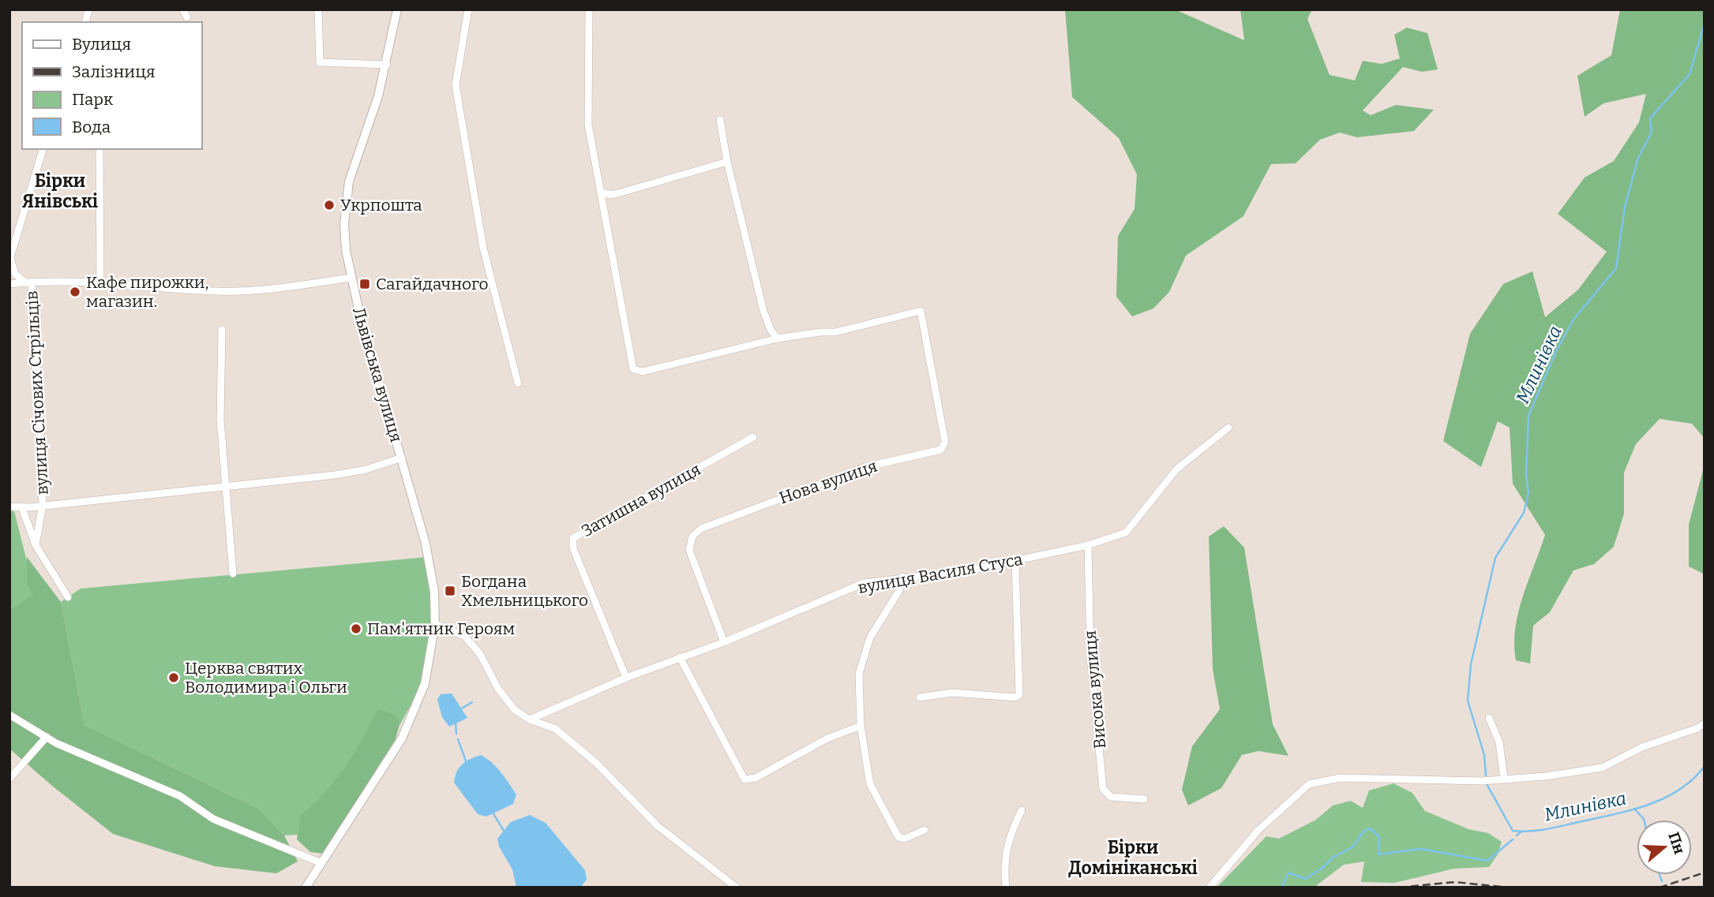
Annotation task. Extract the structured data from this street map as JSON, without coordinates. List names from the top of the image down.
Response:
{
  "streets": {
    "main road": ["Львівська вулиця"],
    "street": [
      "вулиця Січових Стрільців",
      "Нова вулиця",
      "Затишна вулиця",
      "вулиця Василя Стуса",
      "Висока вулиця"
    ]
  },
  "crossings": [
    ["Нова вулиця", "вулиця Василя Стуса"],
    ["Затишна вулиця", "вулиця Василя Стуса"],
    ["вулиця Василя Стуса", "Висока вулиця"]
  ],
  "districts": ["Бірки Янівські", "Бірки Домініканські"],
  "water": ["Млинівка"],
  "places": {
    "other": [
      "Укрпошта",
      "Кафе пирожки, магазин.",
      "Пам'ятник Героям",
      "Церква святих Володимира і Ольги"
    ],
    "transit": ["Сагайдачного", "Богдана Хмельницького"]
  },
  "legend": [
    "Вулиця",
    "Залізниця",
    "Парк",
    "Вода"
  ],
  "north": "right"
}
